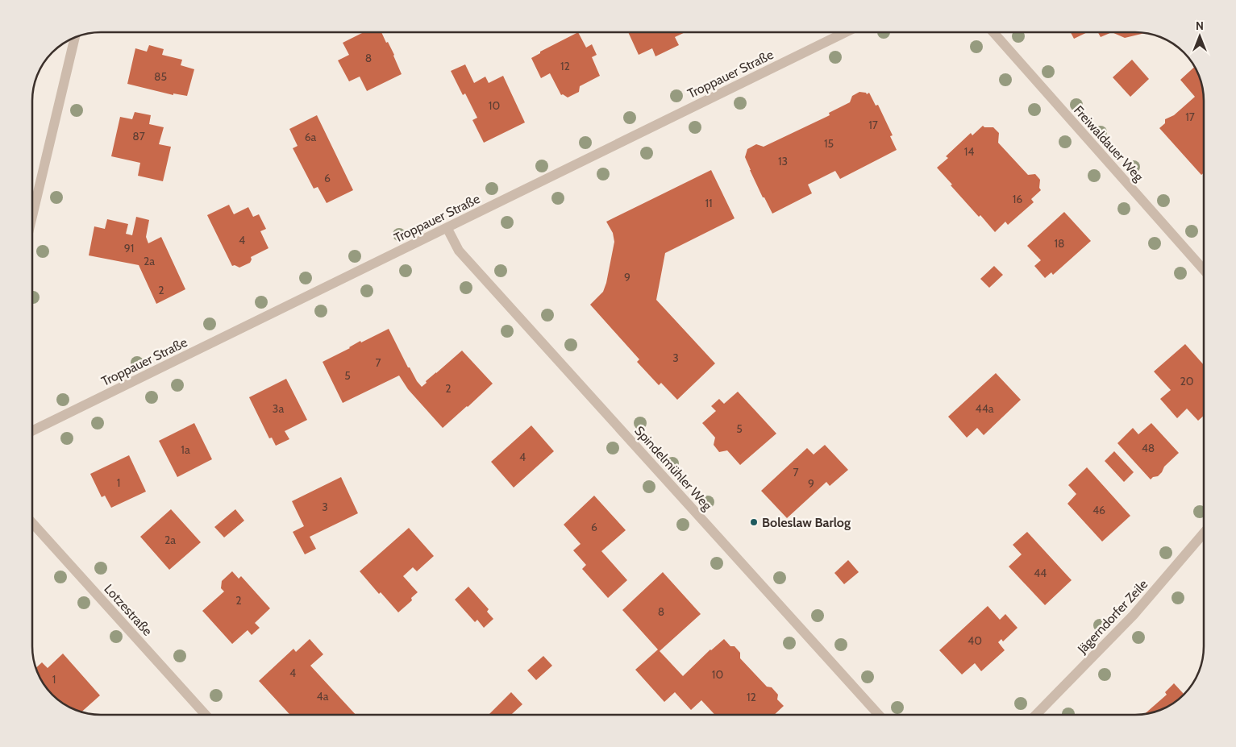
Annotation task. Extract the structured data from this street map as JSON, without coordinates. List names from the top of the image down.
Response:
{
  "streets": {
    "street": [
      "Troppauer Straße",
      "Freiwaldauer Weg",
      "Spindelmühler Weg",
      "Lotzestraße",
      "Jägerndorfer Zeile"
    ]
  },
  "crossings": [
    ["Troppauer Straße", "Spindelmühler Weg"]
  ],
  "places": ["Boleslaw Barlog"],
  "house_numbers": [
    "8",
    "12",
    "85",
    "10",
    "17",
    "17",
    "87",
    "6a",
    "15",
    "14",
    "13",
    "6",
    "16",
    "11",
    "4",
    "18",
    "91",
    "2a",
    "9",
    "2",
    "3",
    "7",
    "5",
    "20",
    "2",
    "3a",
    "44a",
    "5",
    "48",
    "1a",
    "4",
    "7",
    "1",
    "9",
    "3",
    "46",
    "6",
    "2a",
    "44",
    "2",
    "8",
    "40",
    "4",
    "10",
    "1",
    "4a",
    "12"
  ],
  "north": "top"
}
